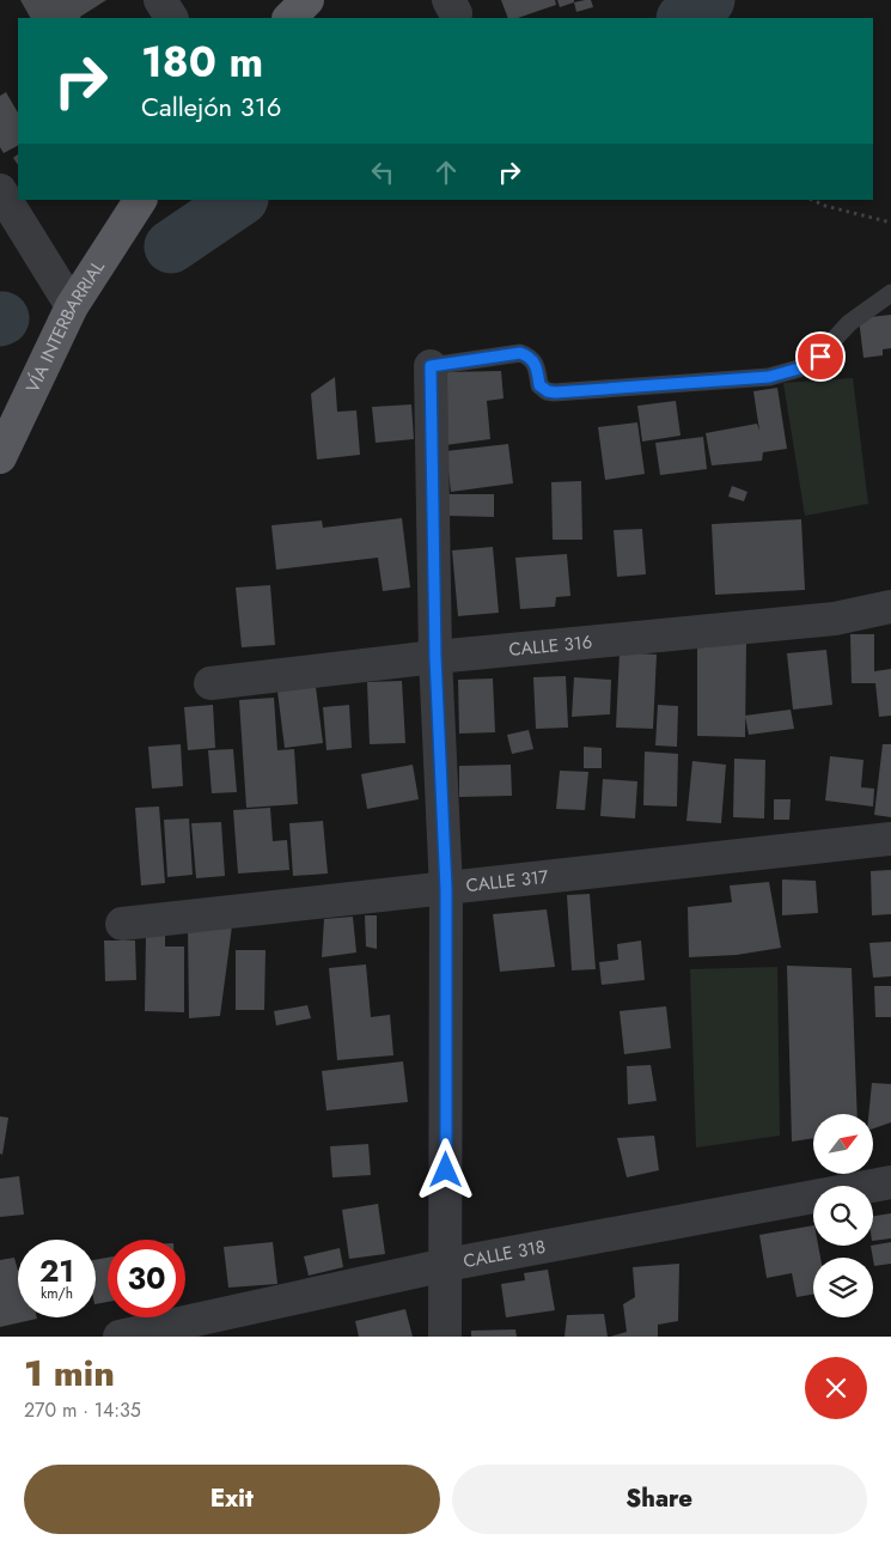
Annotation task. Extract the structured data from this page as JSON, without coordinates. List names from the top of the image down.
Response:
{
  "streets": {
    "main road": ["VÍA INTERBARRIAL"],
    "street": ["CALLE 316", "CALLE 317", "CALLE 318"]
  },
  "north": "top right",
  "page": {
    "turn": ["180 m", "Callejón 316"],
    "speed": "21 km/h",
    "limit": "30",
    "heading": ["1 min", "270 m · 14:35"],
    "buttons": ["Exit", "Share"]
  }
}
